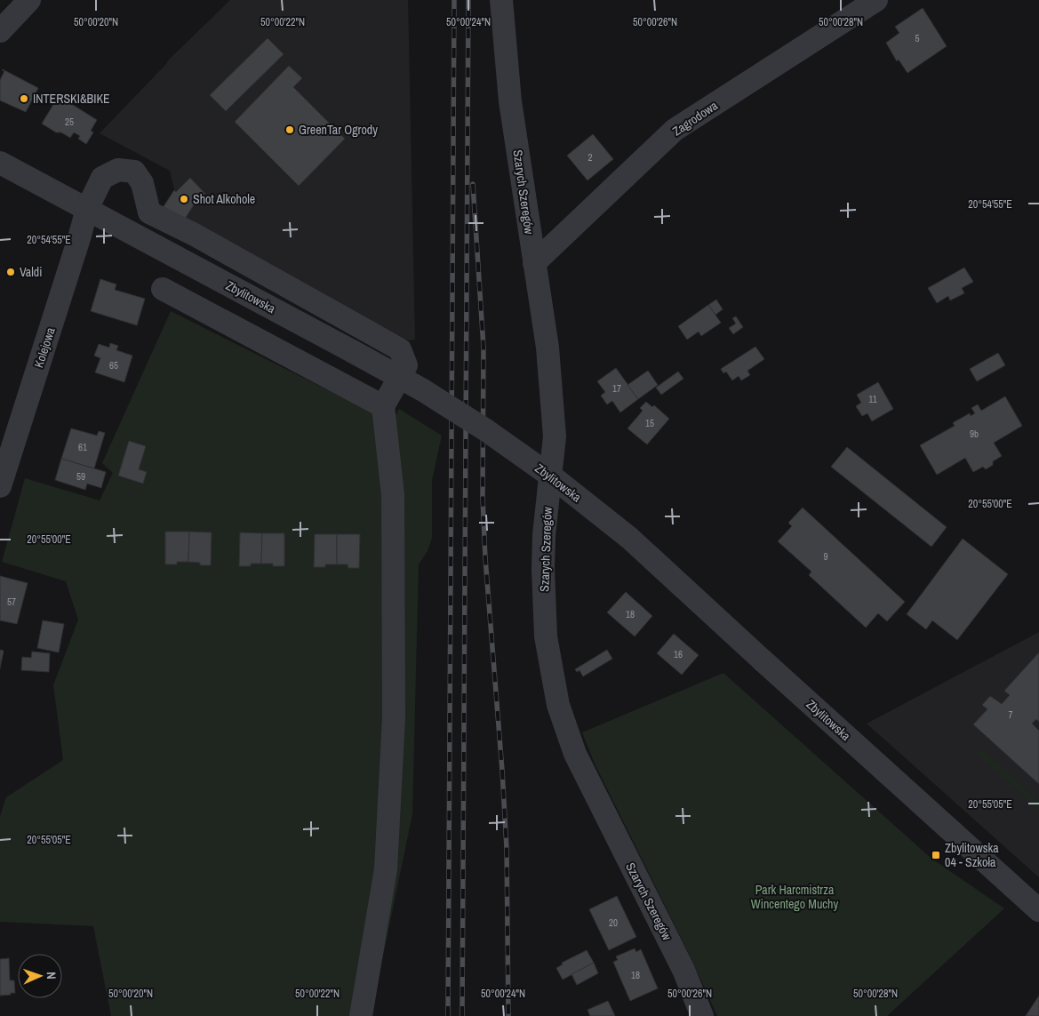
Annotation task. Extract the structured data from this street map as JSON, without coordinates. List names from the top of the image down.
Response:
{
  "streets": {
    "street": [
      "Zagrodowa",
      "Szarych Szeregów",
      "Zbylitowska",
      "Kolejowa"
    ]
  },
  "crossings": [
    ["Zagrodowa", "Szarych Szeregów"],
    ["Zbylitowska", "Kolejowa"]
  ],
  "parks": ["Park Harcmistrza Wincentego Muchy"],
  "places": {
    "other": [
      "INTERSKI&BIKE",
      "GreenTar Ogrody",
      "Shot Alkohole",
      "Valdi"
    ],
    "transit": ["Zbylitowska 04 - Szkoła"]
  },
  "house_numbers": [
    "5",
    "25",
    "2",
    "65",
    "17",
    "11",
    "15",
    "9b",
    "61",
    "59",
    "9",
    "57",
    "18",
    "16",
    "7",
    "20",
    "18"
  ],
  "north": "right",
  "coordinates": [
    "50°00'20\"N",
    "50°00'22\"N",
    "50°00'24\"N",
    "50°00'26\"N",
    "50°00'28\"N",
    "20°54'55\"E",
    "20°55'00\"E",
    "20°55'05\"E"
  ]
}
